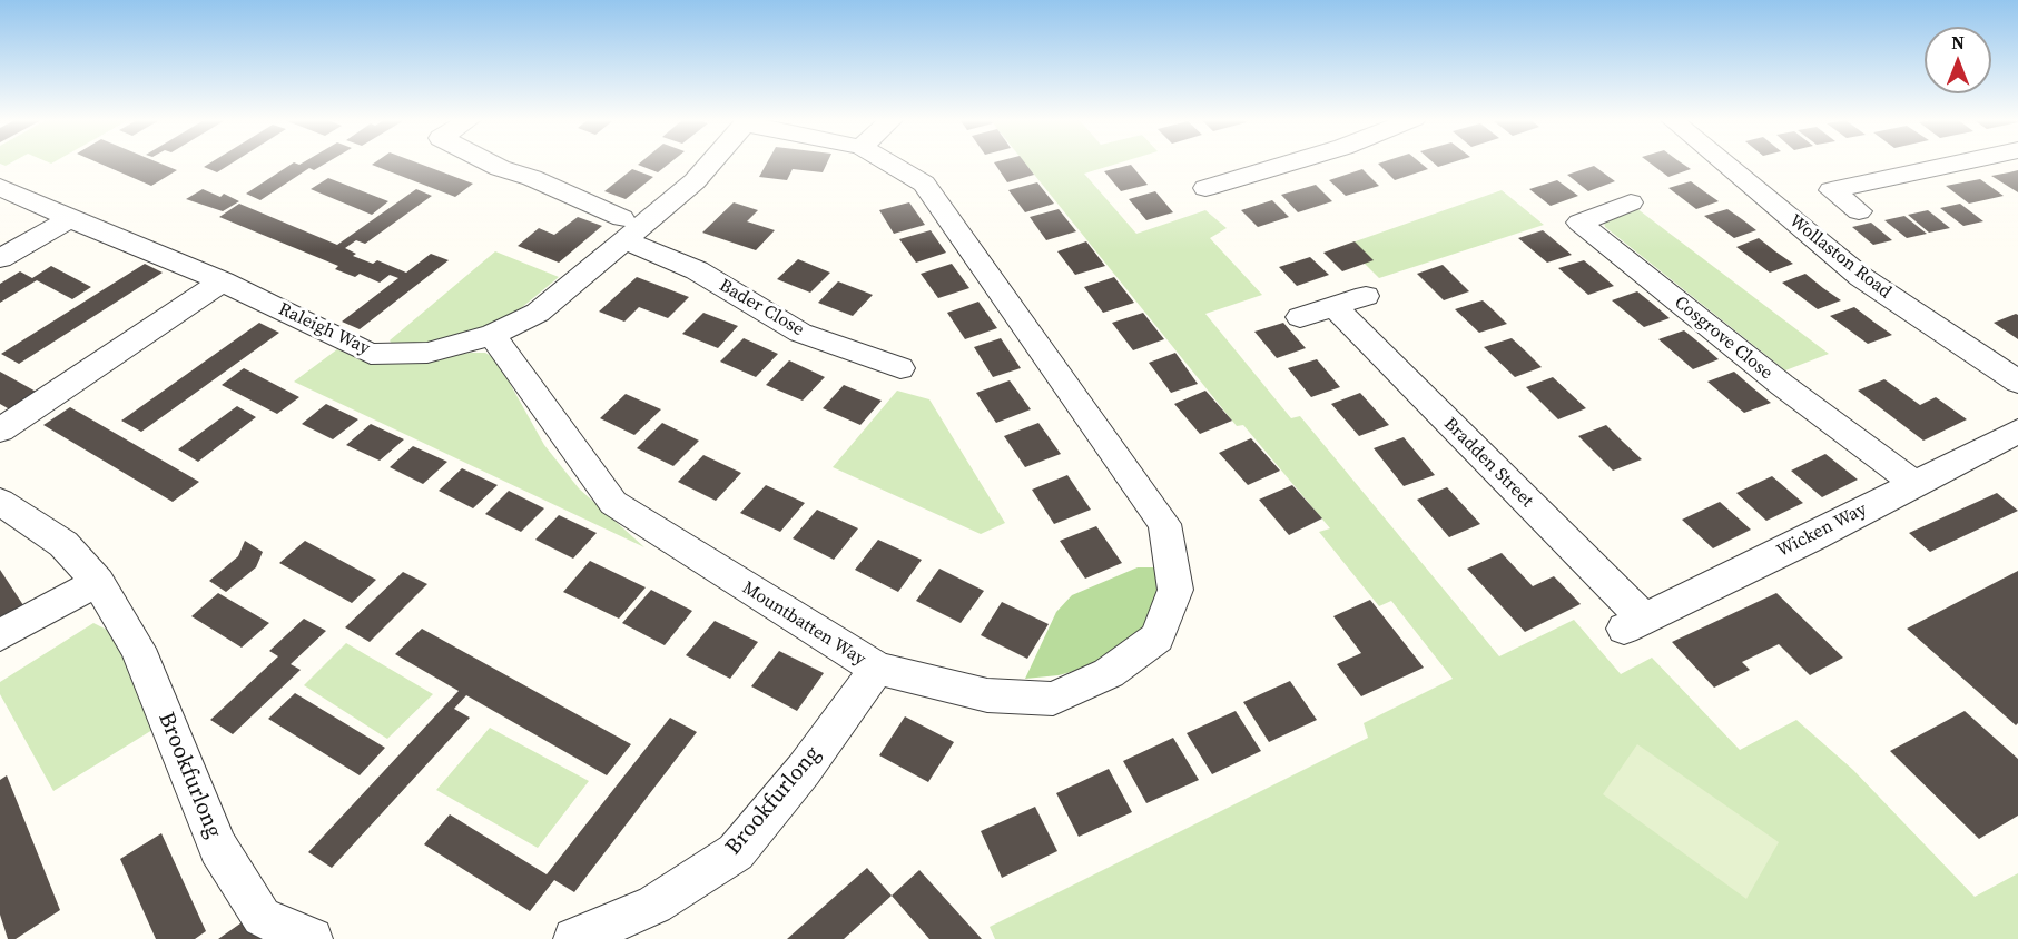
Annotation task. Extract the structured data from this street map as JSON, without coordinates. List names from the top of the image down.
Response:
{
  "streets": {
    "street": [
      "Wollaston Road",
      "Bader Close",
      "Raleigh Way",
      "Cosgrove Close",
      "Bradden Street",
      "Wicken Way",
      "Mountbatten Way",
      "Brookfurlong"
    ]
  },
  "crossings": [
    ["Bader Close", "Raleigh Way"],
    ["Raleigh Way", "Mountbatten Way"],
    ["Cosgrove Close", "Wicken Way"],
    ["Bradden Street", "Wicken Way"],
    ["Mountbatten Way", "Brookfurlong"]
  ],
  "north": "top"
}
